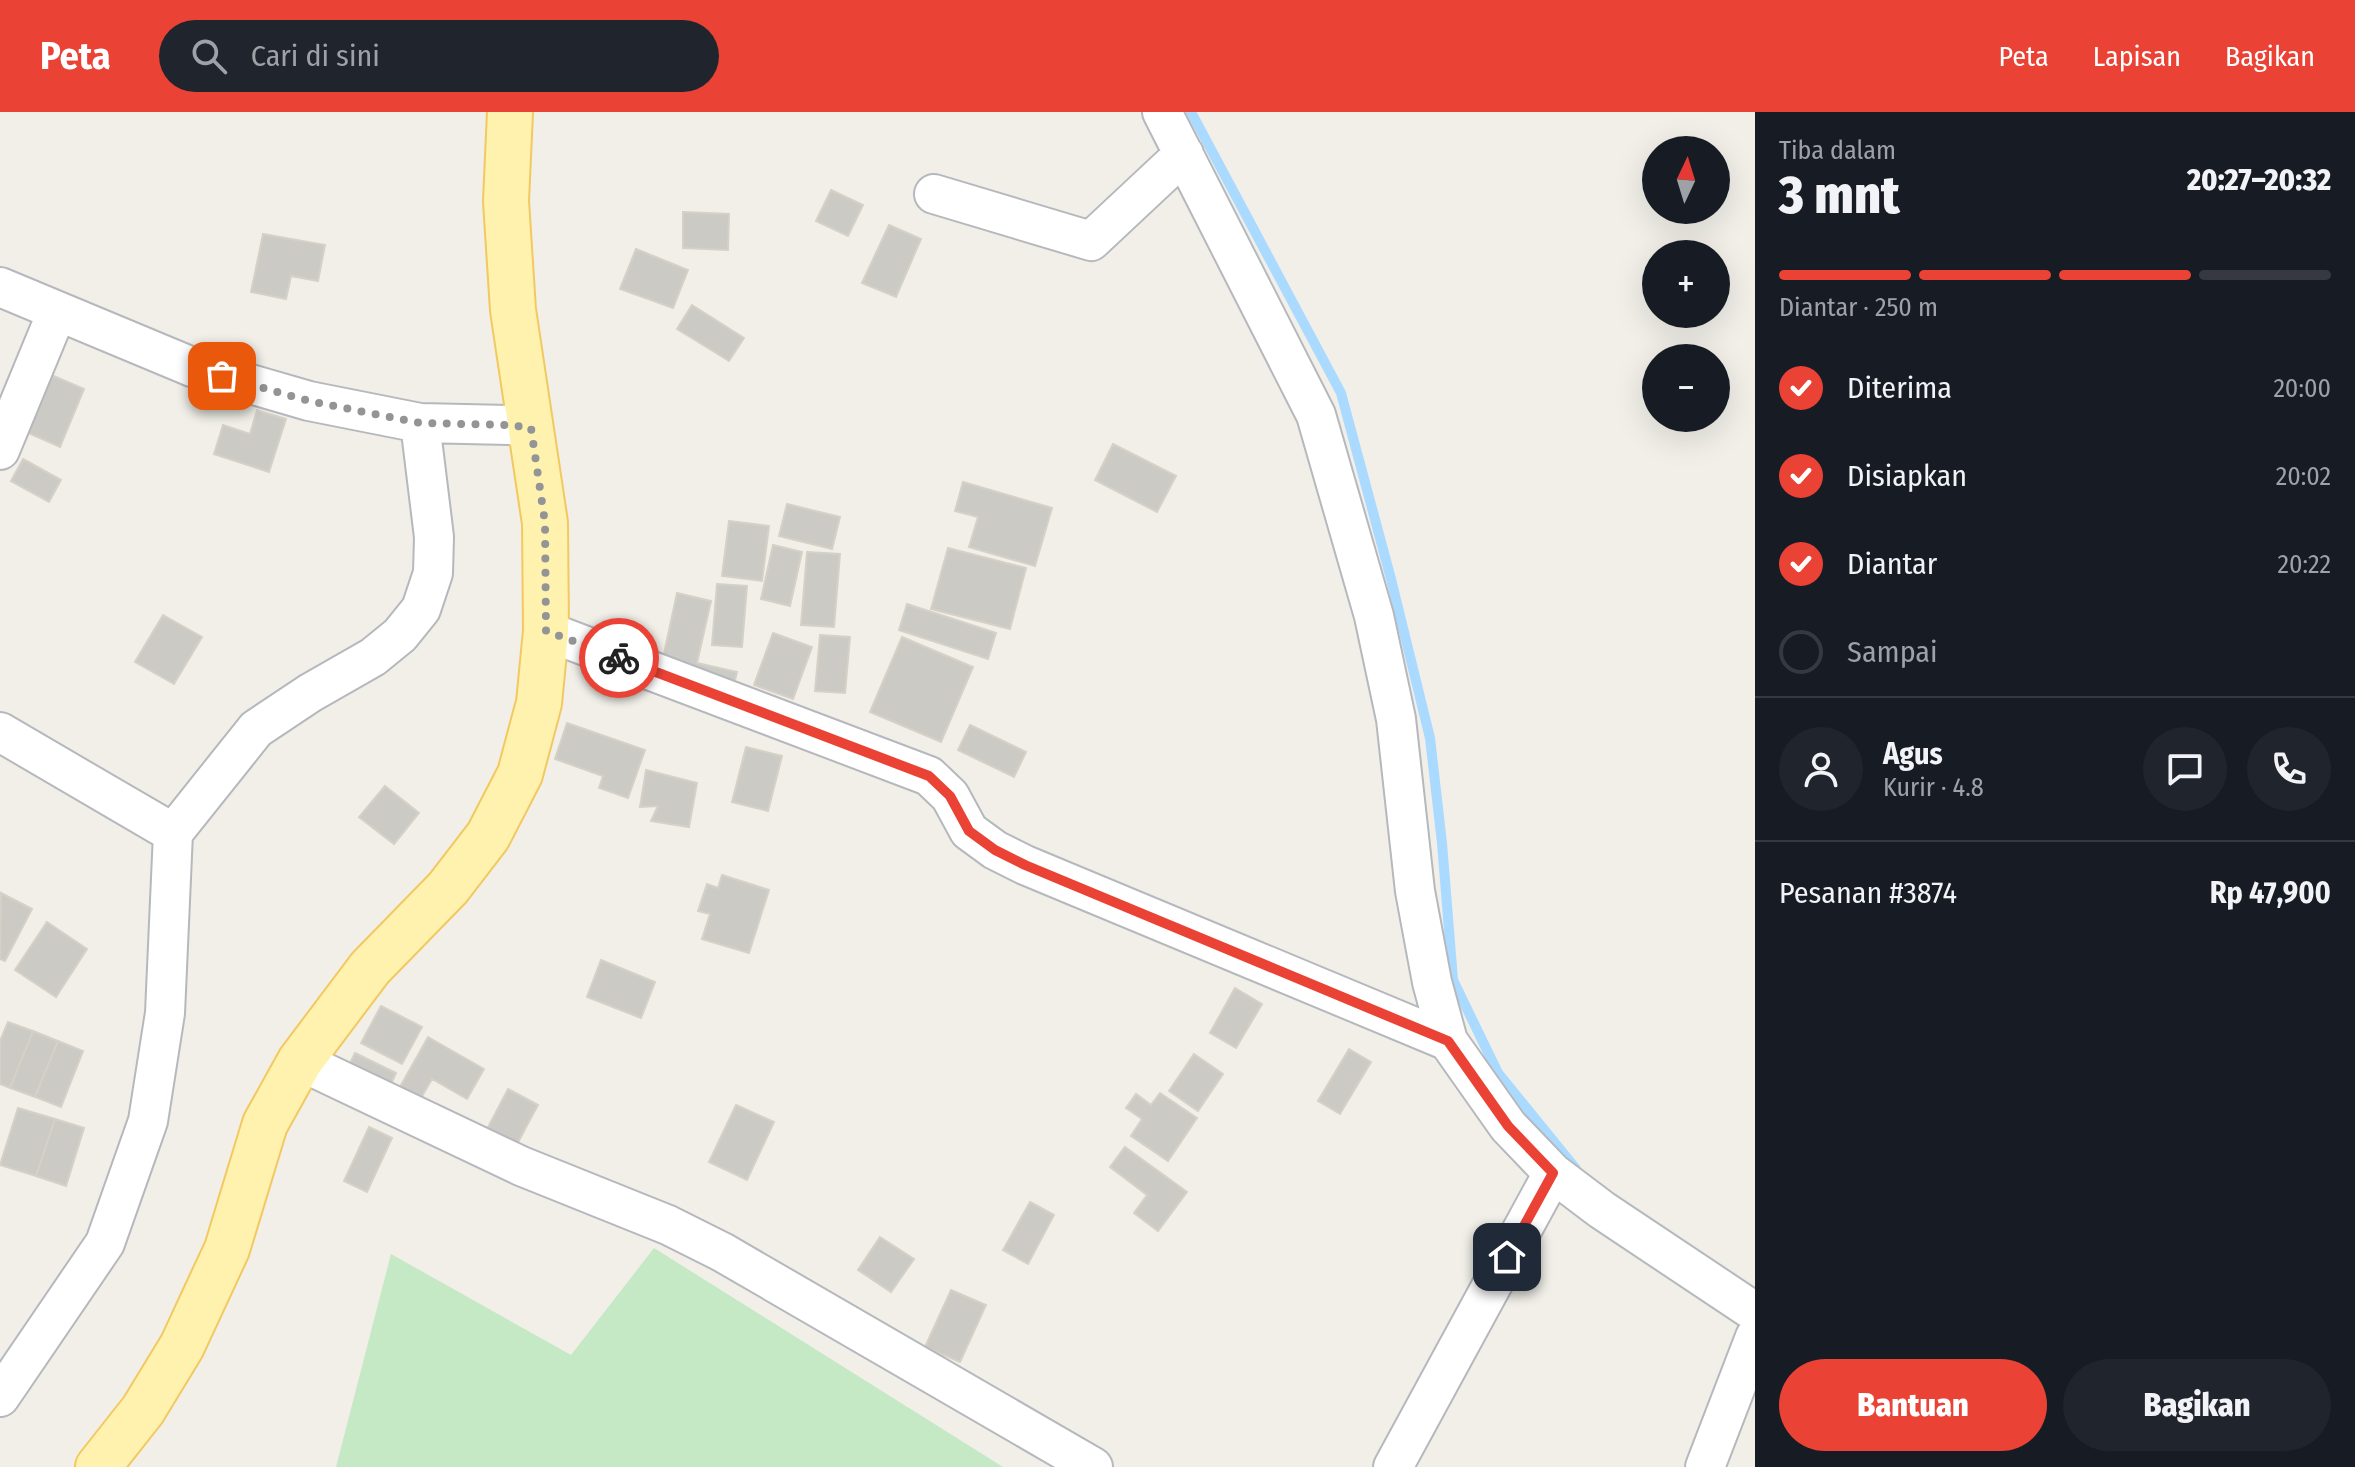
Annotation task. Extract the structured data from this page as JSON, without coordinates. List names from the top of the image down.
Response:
{
  "north": "top",
  "page": {
    "header": "Peta",
    "search": "Cari di sini",
    "nav": ["Peta", "Lapisan", "Bagikan"],
    "heading": ["3 mnt", "Tiba dalam", "20:27–20:32"],
    "panel": [
      "Agus",
      "Kurir · 4.8",
      "Pesanan #3874",
      "Rp 47,900"
    ],
    "map_buttons": ["+", "−"],
    "bar": "Diantar · 250 m",
    "list": [
      ["Diterima", "20:00"],
      ["Disiapkan", "20:02"],
      ["Diantar", "20:22"],
      "Sampai"
    ],
    "buttons": ["Bantuan", "Bagikan"]
  }
}
